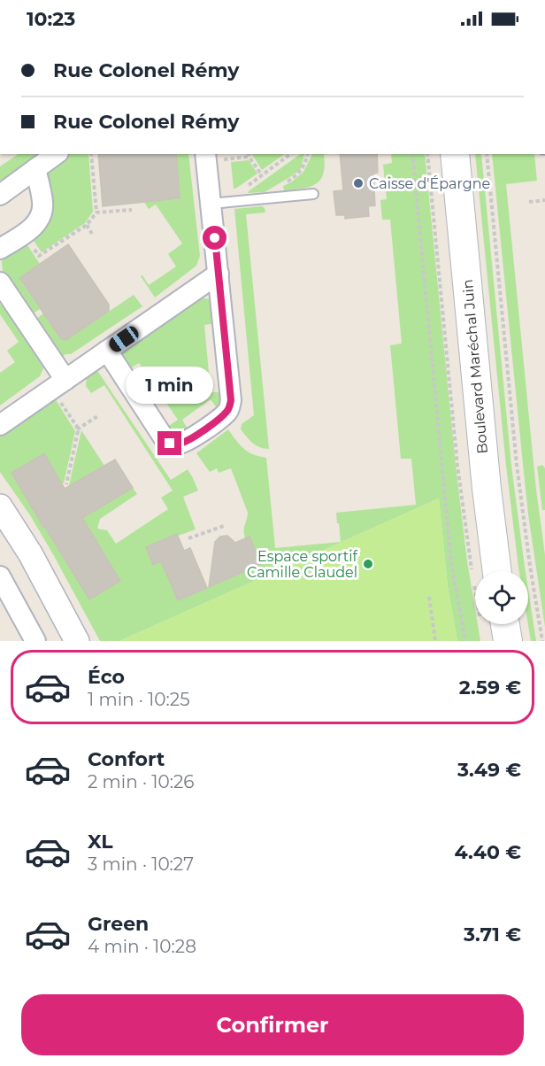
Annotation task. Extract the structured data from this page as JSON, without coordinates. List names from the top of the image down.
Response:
{
  "streets": {
    "main road": ["Boulevard Maréchal Juin"]
  },
  "places": ["Caisse d'Épargne", "Espace sportif Camille Claudel"],
  "page": {
    "status": "10:23",
    "banner": ["Rue Colonel Rémy", "Rue Colonel Rémy"],
    "bubble": "1 min",
    "list": [
      {
        "name": "Éco",
        "note": "1 min · 10:25",
        "value": "2.59 €"
      },
      {
        "name": "Confort",
        "note": "2 min · 10:26",
        "value": "3.49 €"
      },
      {
        "name": "XL",
        "note": "3 min · 10:27",
        "value": "4.40 €"
      },
      {
        "name": "Green",
        "note": "4 min · 10:28",
        "value": "3.71 €"
      }
    ],
    "buttons": "Confirmer"
  }
}
